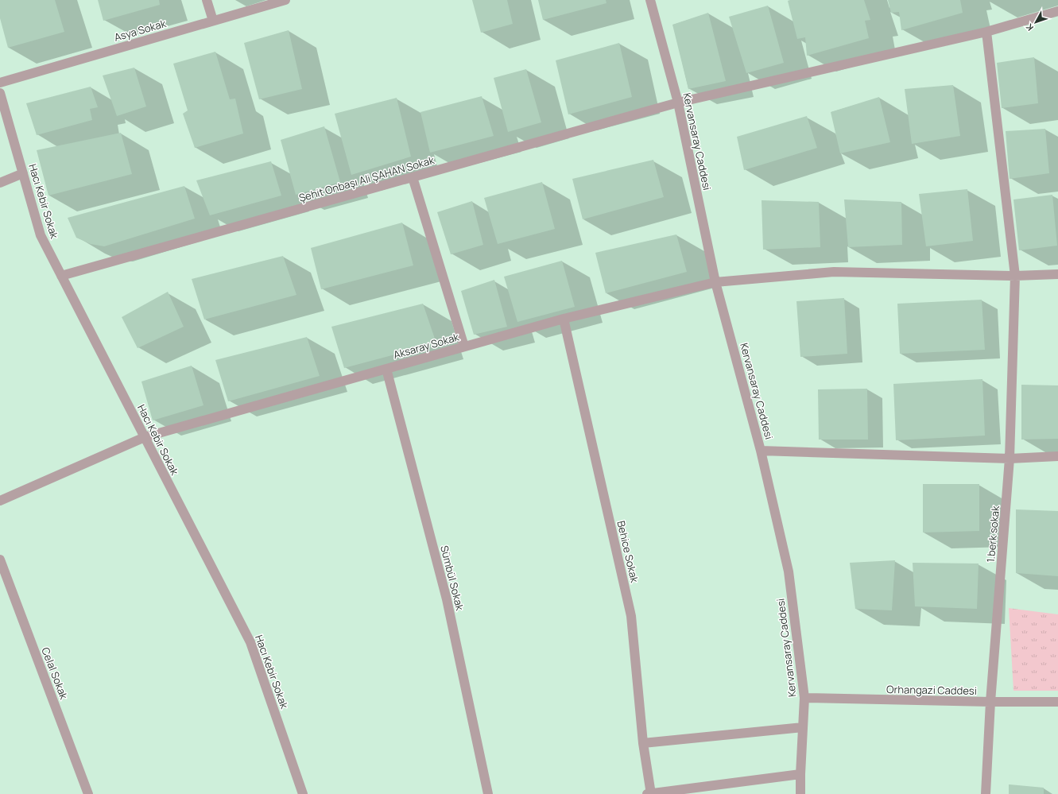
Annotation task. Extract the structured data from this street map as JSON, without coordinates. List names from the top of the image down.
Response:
{
  "streets": {
    "street": [
      "Asya Sokak",
      "Kervansaray Caddesi",
      "Şehit Onbaşı Ali ŞAHAN Sokak",
      "Hacı Kebir Sokak",
      "Aksaray Sokak",
      "1.berk sokak",
      "Behice Sokak",
      "Sümbül Sokak",
      "Celal Sokak",
      "Orhangazi Caddesi"
    ]
  },
  "crossings": [
    ["Kervansaray Caddesi", "Şehit Onbaşı Ali ŞAHAN Sokak"],
    ["Kervansaray Caddesi", "Aksaray Sokak"],
    ["Kervansaray Caddesi", "Orhangazi Caddesi"],
    ["Şehit Onbaşı Ali ŞAHAN Sokak", "Hacı Kebir Sokak"],
    ["Şehit Onbaşı Ali ŞAHAN Sokak", "1.berk sokak"],
    ["Hacı Kebir Sokak", "Aksaray Sokak"],
    ["Aksaray Sokak", "1.berk sokak"],
    ["Aksaray Sokak", "Behice Sokak"],
    ["Aksaray Sokak", "Sümbül Sokak"],
    ["1.berk sokak", "Orhangazi Caddesi"]
  ],
  "north": "bottom left"
}
